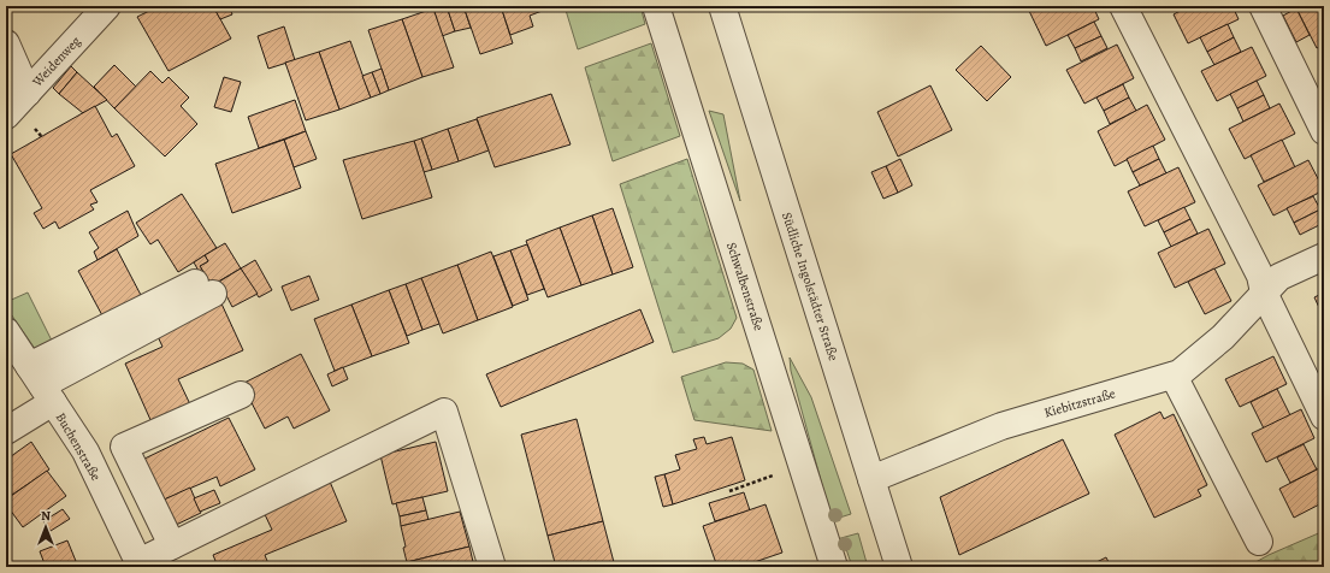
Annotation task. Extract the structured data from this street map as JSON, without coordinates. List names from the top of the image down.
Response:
{
  "streets": {
    "street": [
      "Weidenweg",
      "Schwalbenstraße",
      "Südliche Ingolstädter Straße",
      "Kiebitzstraße",
      "Buchenstraße"
    ]
  },
  "crossings": [
    ["Südliche Ingolstädter Straße", "Kiebitzstraße"]
  ],
  "north": "top"
}
